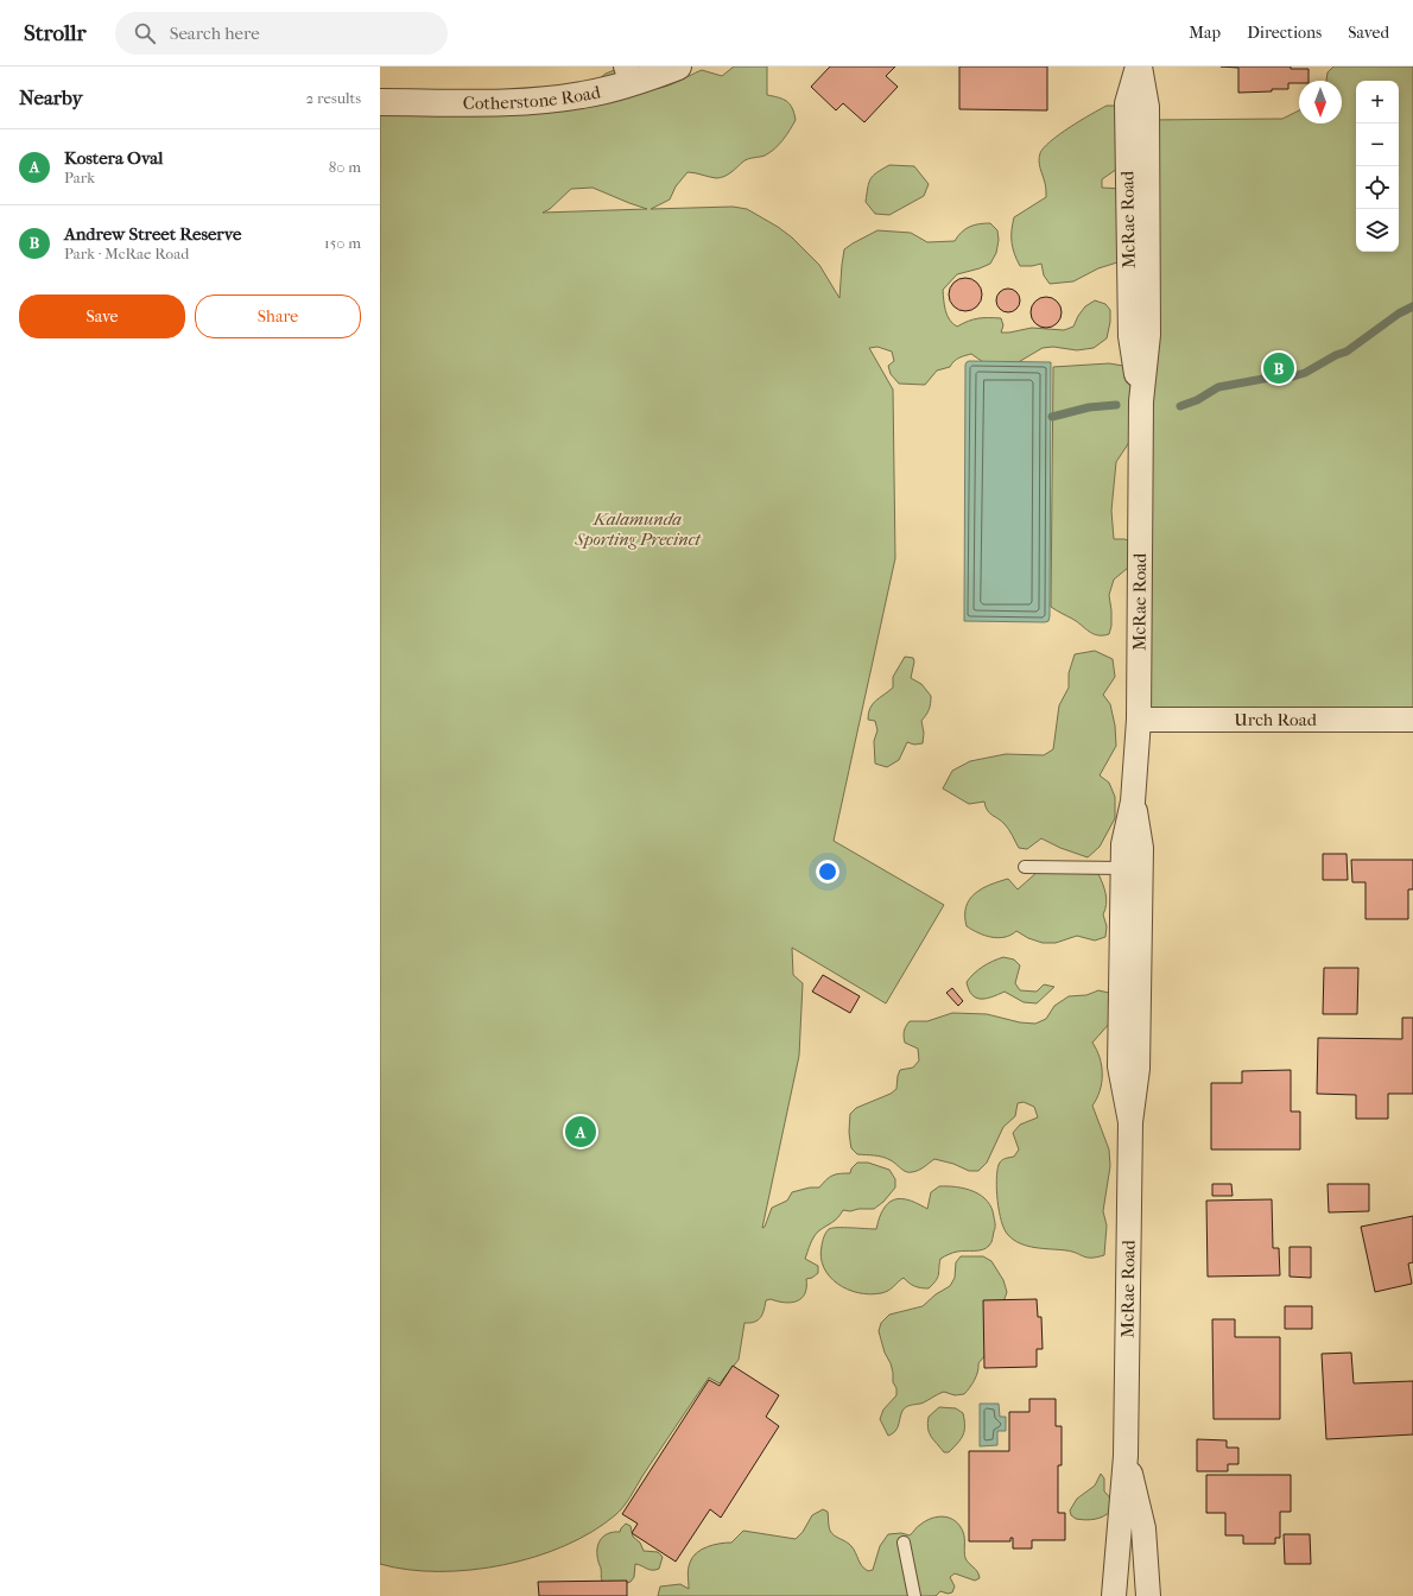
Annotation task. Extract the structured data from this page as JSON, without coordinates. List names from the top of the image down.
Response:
{
  "streets": {
    "street": ["Cotherstone Road", "McRae Road", "Urch Road"]
  },
  "crossings": [
    ["McRae Road", "Urch Road"]
  ],
  "parks": ["Kalamunda Sporting Precinct"],
  "north": "bottom",
  "page": {
    "header": "Strollr",
    "search": "Search here",
    "nav": ["Map", "Directions", "Saved"],
    "heading": ["Nearby", "2 results"],
    "map_buttons": ["+", "−"],
    "list": [
      {
        "mark": "A",
        "name": "Kostera Oval",
        "note": "Park",
        "value": "80 m"
      },
      {
        "mark": "B",
        "name": "Andrew Street Reserve",
        "note": "Park · McRae Road",
        "value": "150 m"
      }
    ],
    "buttons": ["Save", "Share"],
    "pins": ["B", "A"]
  }
}
